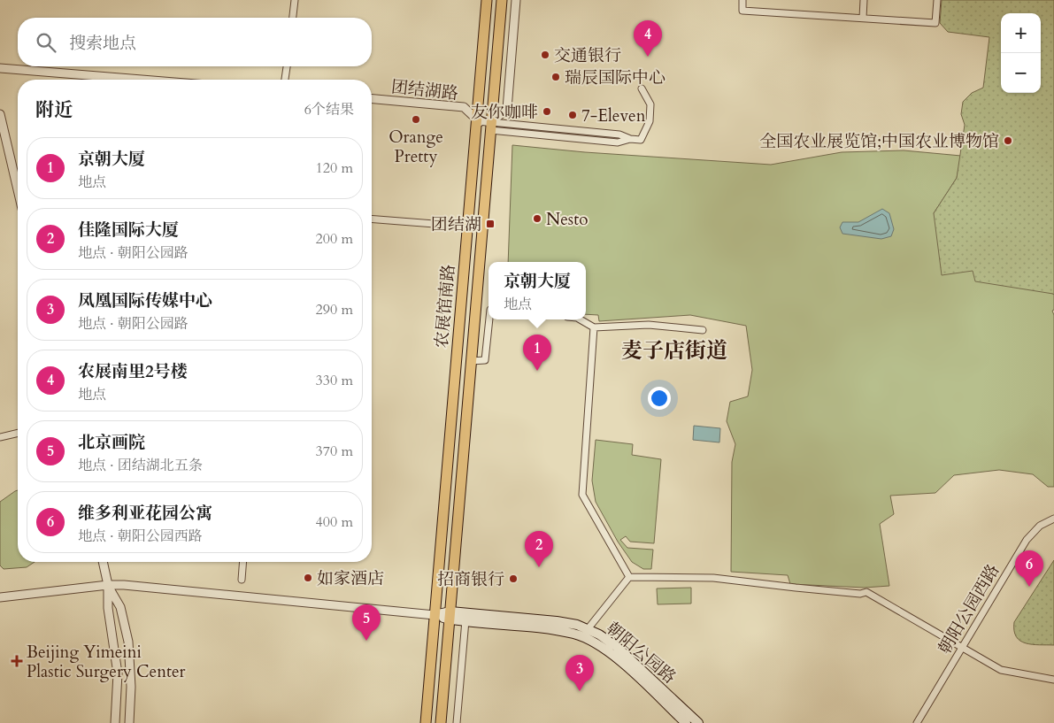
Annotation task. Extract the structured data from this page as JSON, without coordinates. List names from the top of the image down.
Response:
{
  "streets": {
    "main road": ["农展馆南路", "朝阳公园路"],
    "street": ["团结湖路", "朝阳公园西路"]
  },
  "crossings": [
    ["团结湖路", "农展馆南路"],
    ["农展馆南路", "朝阳公园路"]
  ],
  "districts": ["麦子店街道"],
  "places": {
    "other": [
      "交通银行",
      "瑞辰国际中心",
      "友你咖啡",
      "7-Eleven",
      "Orange Pretty",
      "全国农业展览馆;中国农业博物馆",
      "Nesto",
      "如家酒店",
      "招商银行"
    ],
    "transit": ["团结湖"],
    "health": ["Beijing Yimeini Plastic Surgery Center"]
  },
  "page": {
    "map_buttons": ["+", "−"],
    "search": "搜索地点",
    "pins": [
      "4",
      "1",
      "2",
      "6",
      "5",
      "3"
    ],
    "heading": ["附近", "6个结果"],
    "list": [
      {
        "mark": "1",
        "name": "京朝大厦",
        "note": "地点",
        "value": "120 m"
      },
      {
        "mark": "2",
        "name": "佳隆国际大厦",
        "note": "地点 · 朝阳公园路",
        "value": "200 m"
      },
      {
        "mark": "3",
        "name": "凤凰国际传媒中心",
        "note": "地点 · 朝阳公园路",
        "value": "290 m"
      },
      {
        "mark": "4",
        "name": "农展南里2号楼",
        "note": "地点",
        "value": "330 m"
      },
      {
        "mark": "5",
        "name": "北京画院",
        "note": "地点 · 团结湖北五条",
        "value": "370 m"
      },
      {
        "mark": "6",
        "name": "维多利亚花园公寓",
        "note": "地点 · 朝阳公园西路",
        "value": "400 m"
      }
    ],
    "popup": ["京朝大厦", "地点"]
  }
}
